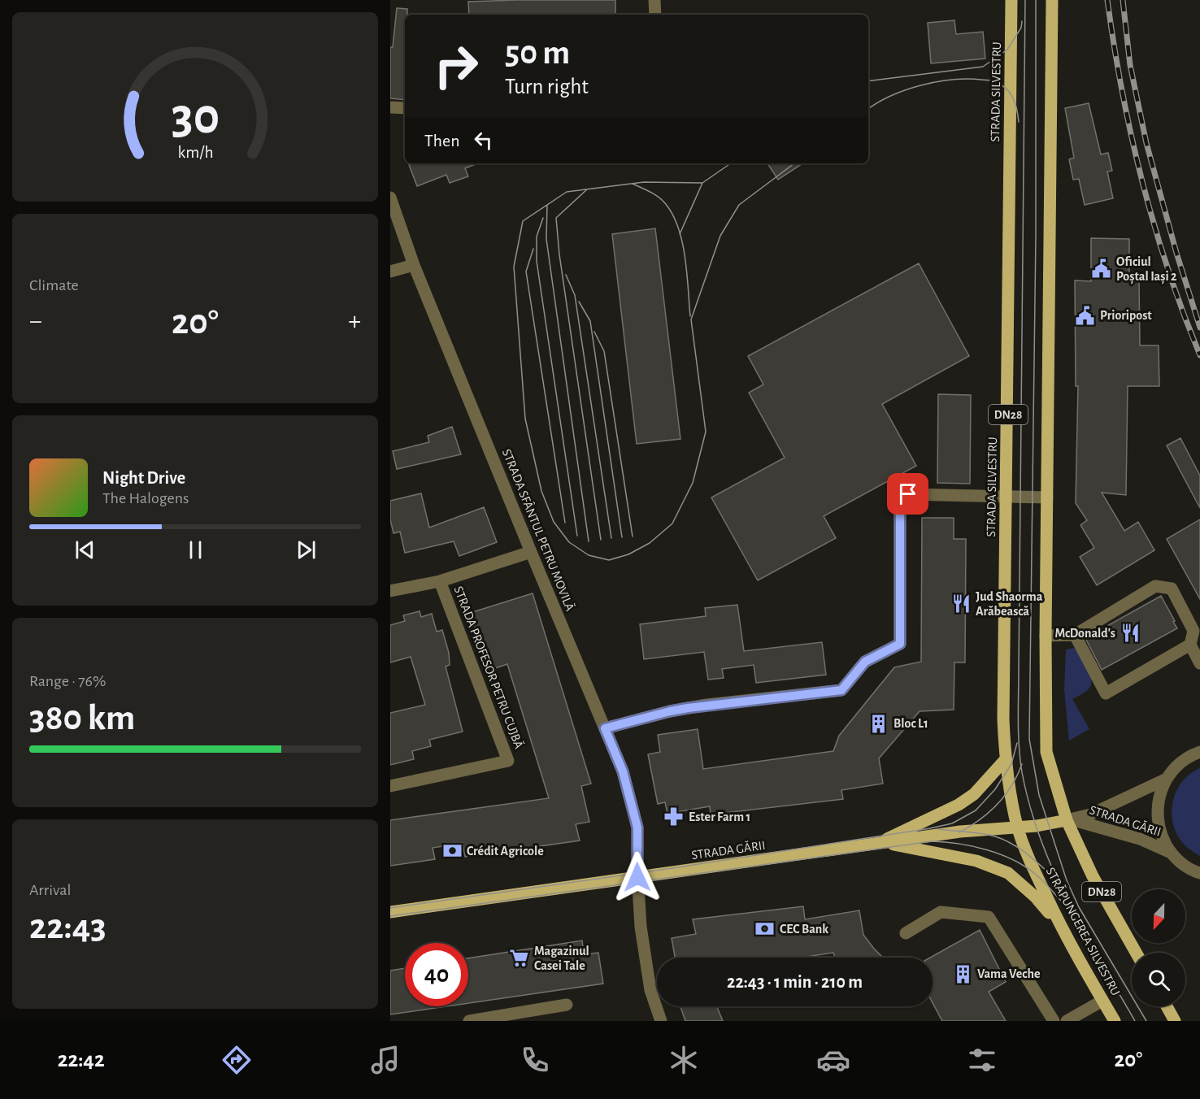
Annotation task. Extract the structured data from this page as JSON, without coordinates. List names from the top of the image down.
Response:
{
  "streets": {
    "main road": [
      "STRADA SILVESTRU",
      "DN28",
      "STRADA GĂRII",
      "STRĂPUNGEREA SILVESTRU"
    ],
    "street": ["STRADA SFÂNTUL PETRU MOVILĂ", "STRADA PROFESOR PETRU CUJBĂ"]
  },
  "crossings": [
    ["STRADA SILVESTRU", "STRADA GĂRII"],
    ["STRADA SILVESTRU", "STRĂPUNGEREA SILVESTRU"],
    ["DN28", "STRADA GĂRII"],
    ["STRADA SFÂNTUL PETRU MOVILĂ", "STRADA PROFESOR PETRU CUJBĂ"],
    ["STRADA SFÂNTUL PETRU MOVILĂ", "STRADA GĂRII"],
    ["STRADA GĂRII", "STRĂPUNGEREA SILVESTRU"]
  ],
  "places": {
    "public building": ["Oficiul Poștal Iași 2", "Prioripost"],
    "restaurant": ["Jud Shaorma Arăbească", "McDonald's"],
    "building": ["Bloc L1", "Vama Veche"],
    "pharmacy": ["Ester Farm 1"],
    "bank": ["Crédit Agricole", "CEC Bank"],
    "supermarket": ["Magazinul Casei Tale"]
  },
  "north": "bottom",
  "page": {
    "turn": ["50 m", "Turn right"],
    "then": "Then",
    "tile": [
      "Climate",
      ["Range · 76%", "380 km"],
      ["Arrival", "22:43"]
    ],
    "heat": ["−", "20°", "+"],
    "song": ["Night Drive", "The Halogens"],
    "limit": "40",
    "trip": "22:43 · 1 min · 210 m",
    "tabs": ["22:42", "20°"],
    "gauge": ["30", "km/h"]
  }
}
